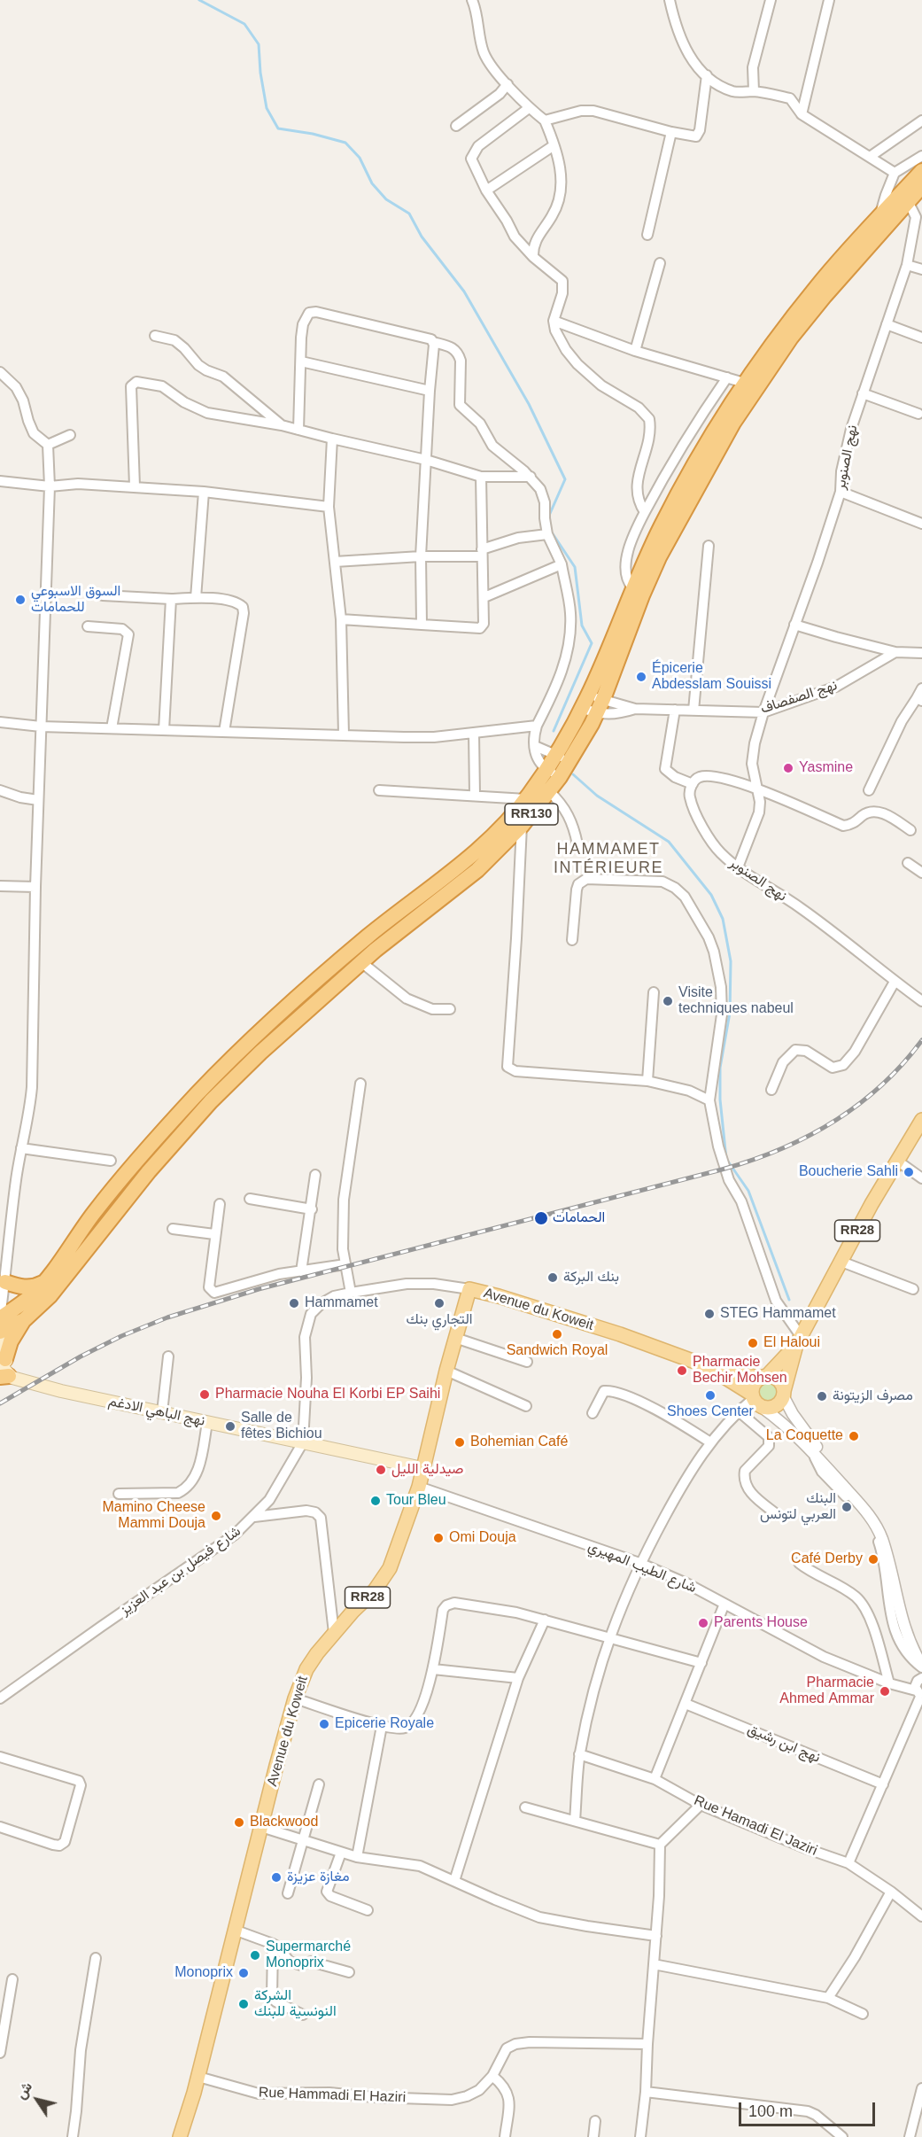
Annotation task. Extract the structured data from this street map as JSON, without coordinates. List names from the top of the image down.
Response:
{
  "streets": {
    "highway": ["RR130"],
    "main road": ["RR28", "Avenue du Koweit", "نهج الباهي الادغم"],
    "street": [
      "نهج الصنوبر",
      "نهج الصفصاف",
      "شارع الطيب المهيري",
      "شارع فيصل بن عبد العزيز",
      "نهج ابن رشيق",
      "Rue Hamadi El Jaziri",
      "Rue Hammadi El Haziri"
    ]
  },
  "crossings": [
    ["نهج الصنوبر", "نهج الصفصاف"],
    ["نهج الصنوبر", "RR130"],
    ["نهج الصفصاف", "RR130"],
    ["Avenue du Koweit", "نهج الباهي الادغم"],
    ["Avenue du Koweit", "شارع الطيب المهيري"],
    ["Avenue du Koweit", "شارع فيصل بن عبد العزيز"],
    ["Avenue du Koweit", "Rue Hammadi El Haziri"],
    ["نهج الباهي الادغم", "شارع فيصل بن عبد العزيز"]
  ],
  "districts": ["HAMMAMET INTÉRIEURE"],
  "places": [
    "السوق الاسبوعي للحمامات",
    "Épicerie Abdesslam Souissi",
    "Yasmine",
    "Visite techniques nabeul",
    "Boucherie Sahli",
    "الحمامات",
    "بنك البركة",
    "Hammamet",
    "التجاري بنك",
    "STEG Hammamet",
    "Sandwich Royal",
    "El Haloui",
    "Pharmacie Bechir Mohsen",
    "Pharmacie Nouha El Korbi EP Saihi",
    "Shoes Center",
    "مصرف الزيتونة",
    "Salle de fêtes Bichiou",
    "La Coquette",
    "Bohemian Café",
    "صيدلية الليل",
    "Tour Bleu",
    "البنك العربي لتونس",
    "Mamino Cheese Mammi Douja",
    "Omi Douja",
    "Café Derby",
    "Parents House",
    "Pharmacie Ahmed Ammar",
    "Epicerie Royale",
    "Blackwood",
    "مغازة عزيزة",
    "Supermarché Monoprix",
    "Monoprix",
    "الشركة النونسية للبنك"
  ],
  "scale_bar": "100 m",
  "north": "top left"
}
